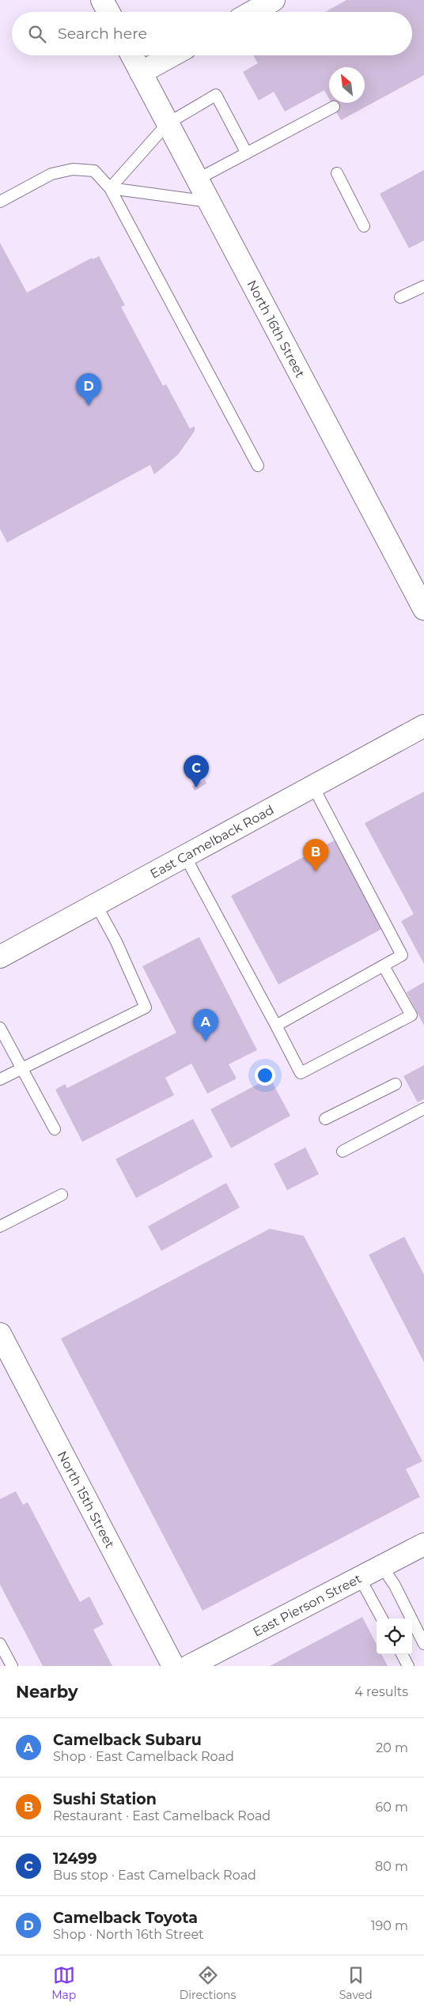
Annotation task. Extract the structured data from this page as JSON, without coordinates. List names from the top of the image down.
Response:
{
  "streets": {
    "main road": [
      "North 16th Street",
      "East Camelback Road",
      "North 15th Street",
      "East Pierson Street"
    ]
  },
  "north": "top left",
  "page": {
    "search": "Search here",
    "pins": [
      "D",
      "C",
      "B",
      "A"
    ],
    "heading": ["Nearby", "4 results"],
    "list": [
      {
        "mark": "A",
        "name": "Camelback Subaru",
        "note": "Shop · East Camelback Road",
        "value": "20 m"
      },
      {
        "mark": "B",
        "name": "Sushi Station",
        "note": "Restaurant · East Camelback Road",
        "value": "60 m"
      },
      {
        "mark": "C",
        "name": "12499",
        "note": "Bus stop · East Camelback Road",
        "value": "80 m"
      },
      {
        "mark": "D",
        "name": "Camelback Toyota",
        "note": "Shop · North 16th Street",
        "value": "190 m"
      }
    ],
    "nav": ["Map", "Directions", "Saved"]
  }
}
